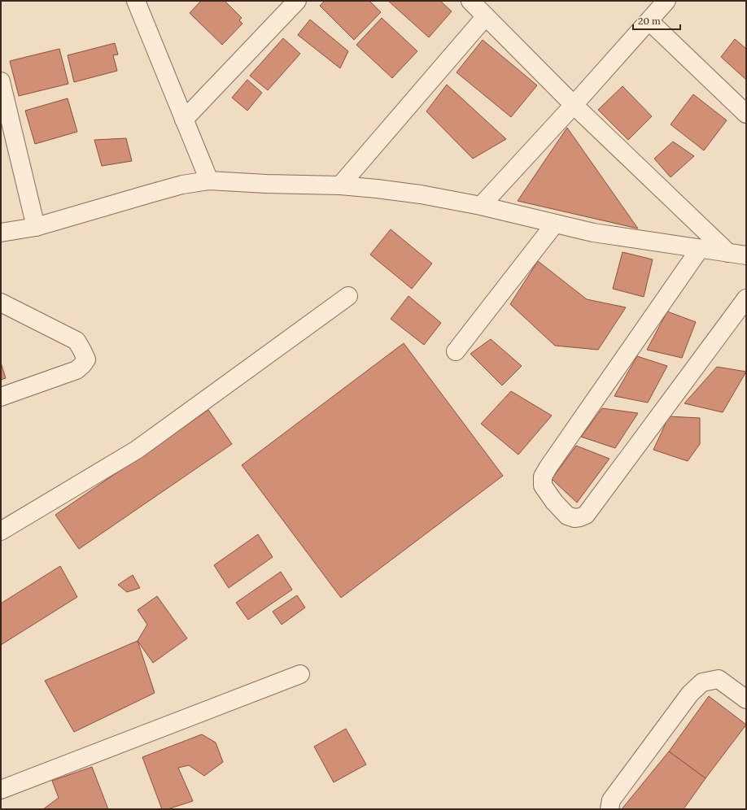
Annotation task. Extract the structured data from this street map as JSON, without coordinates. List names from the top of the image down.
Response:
{
  "scale_bar": "20 m"
}
